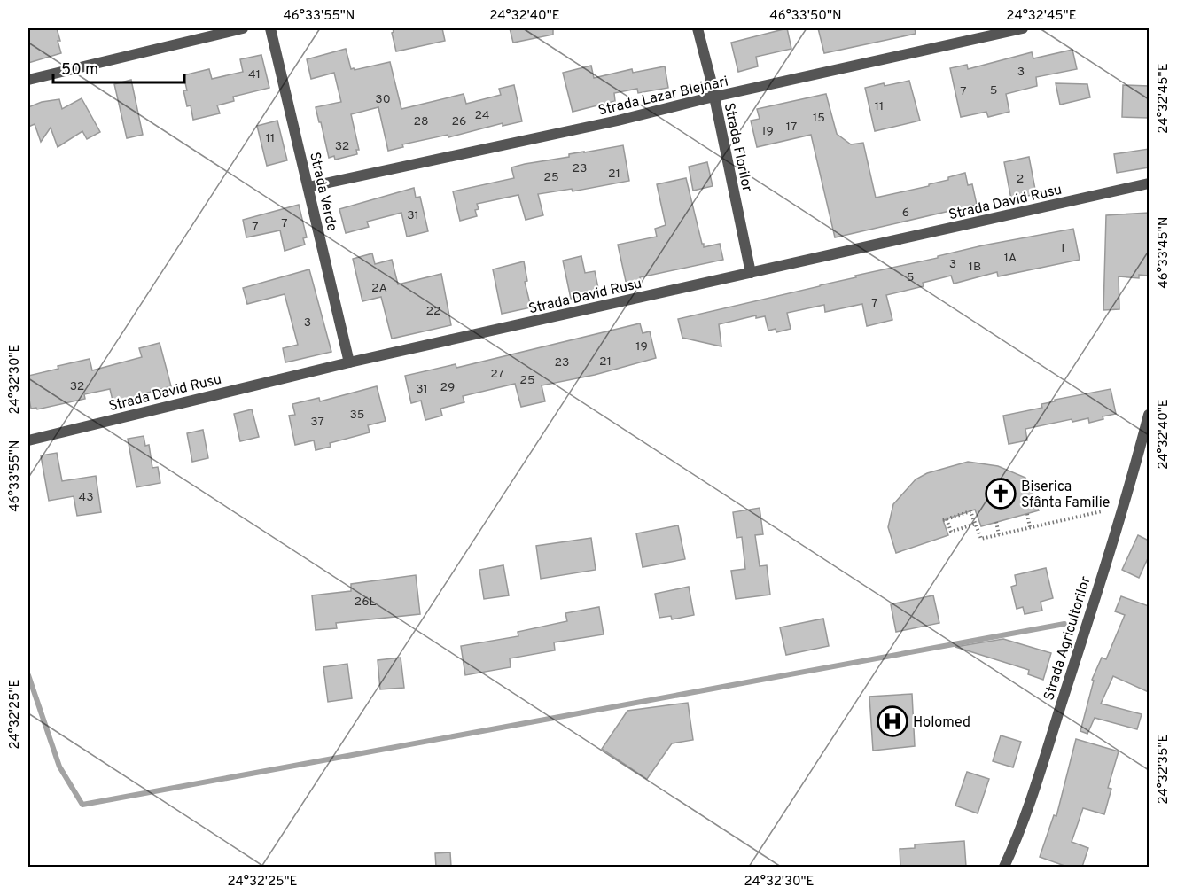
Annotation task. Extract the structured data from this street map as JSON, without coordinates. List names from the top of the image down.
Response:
{
  "streets": {
    "street": [
      "Strada Lazar Blejnari",
      "Strada Florilor",
      "Strada Verde",
      "Strada David Rusu",
      "Strada Agricultorilor"
    ]
  },
  "crossings": [
    ["Strada Lazar Blejnari", "Strada Florilor"],
    ["Strada Lazar Blejnari", "Strada Verde"],
    ["Strada Florilor", "Strada David Rusu"],
    ["Strada Verde", "Strada David Rusu"]
  ],
  "places": {
    "church": ["Biserica Sfânta Familie"],
    "hospital": ["Holomed"]
  },
  "house_numbers": [
    "3",
    "41",
    "5",
    "7",
    "30",
    "11",
    "24",
    "15",
    "28",
    "26",
    "17",
    "19",
    "11",
    "32",
    "23",
    "21",
    "25",
    "2",
    "6",
    "31",
    "7",
    "7",
    "1",
    "1A",
    "3",
    "1B",
    "5",
    "2A",
    "7",
    "22",
    "3",
    "19",
    "21",
    "23",
    "27",
    "25",
    "32",
    "29",
    "31",
    "35",
    "37",
    "43",
    "26L"
  ],
  "scale_bar": "50 m",
  "coordinates": [
    "46°33'55\"N",
    "24°32'40\"E",
    "46°33'50\"N",
    "24°32'45\"E",
    "46°33'45\"N",
    "24°32'30\"E",
    "24°32'25\"E",
    "24°32'35\"E"
  ]
}
